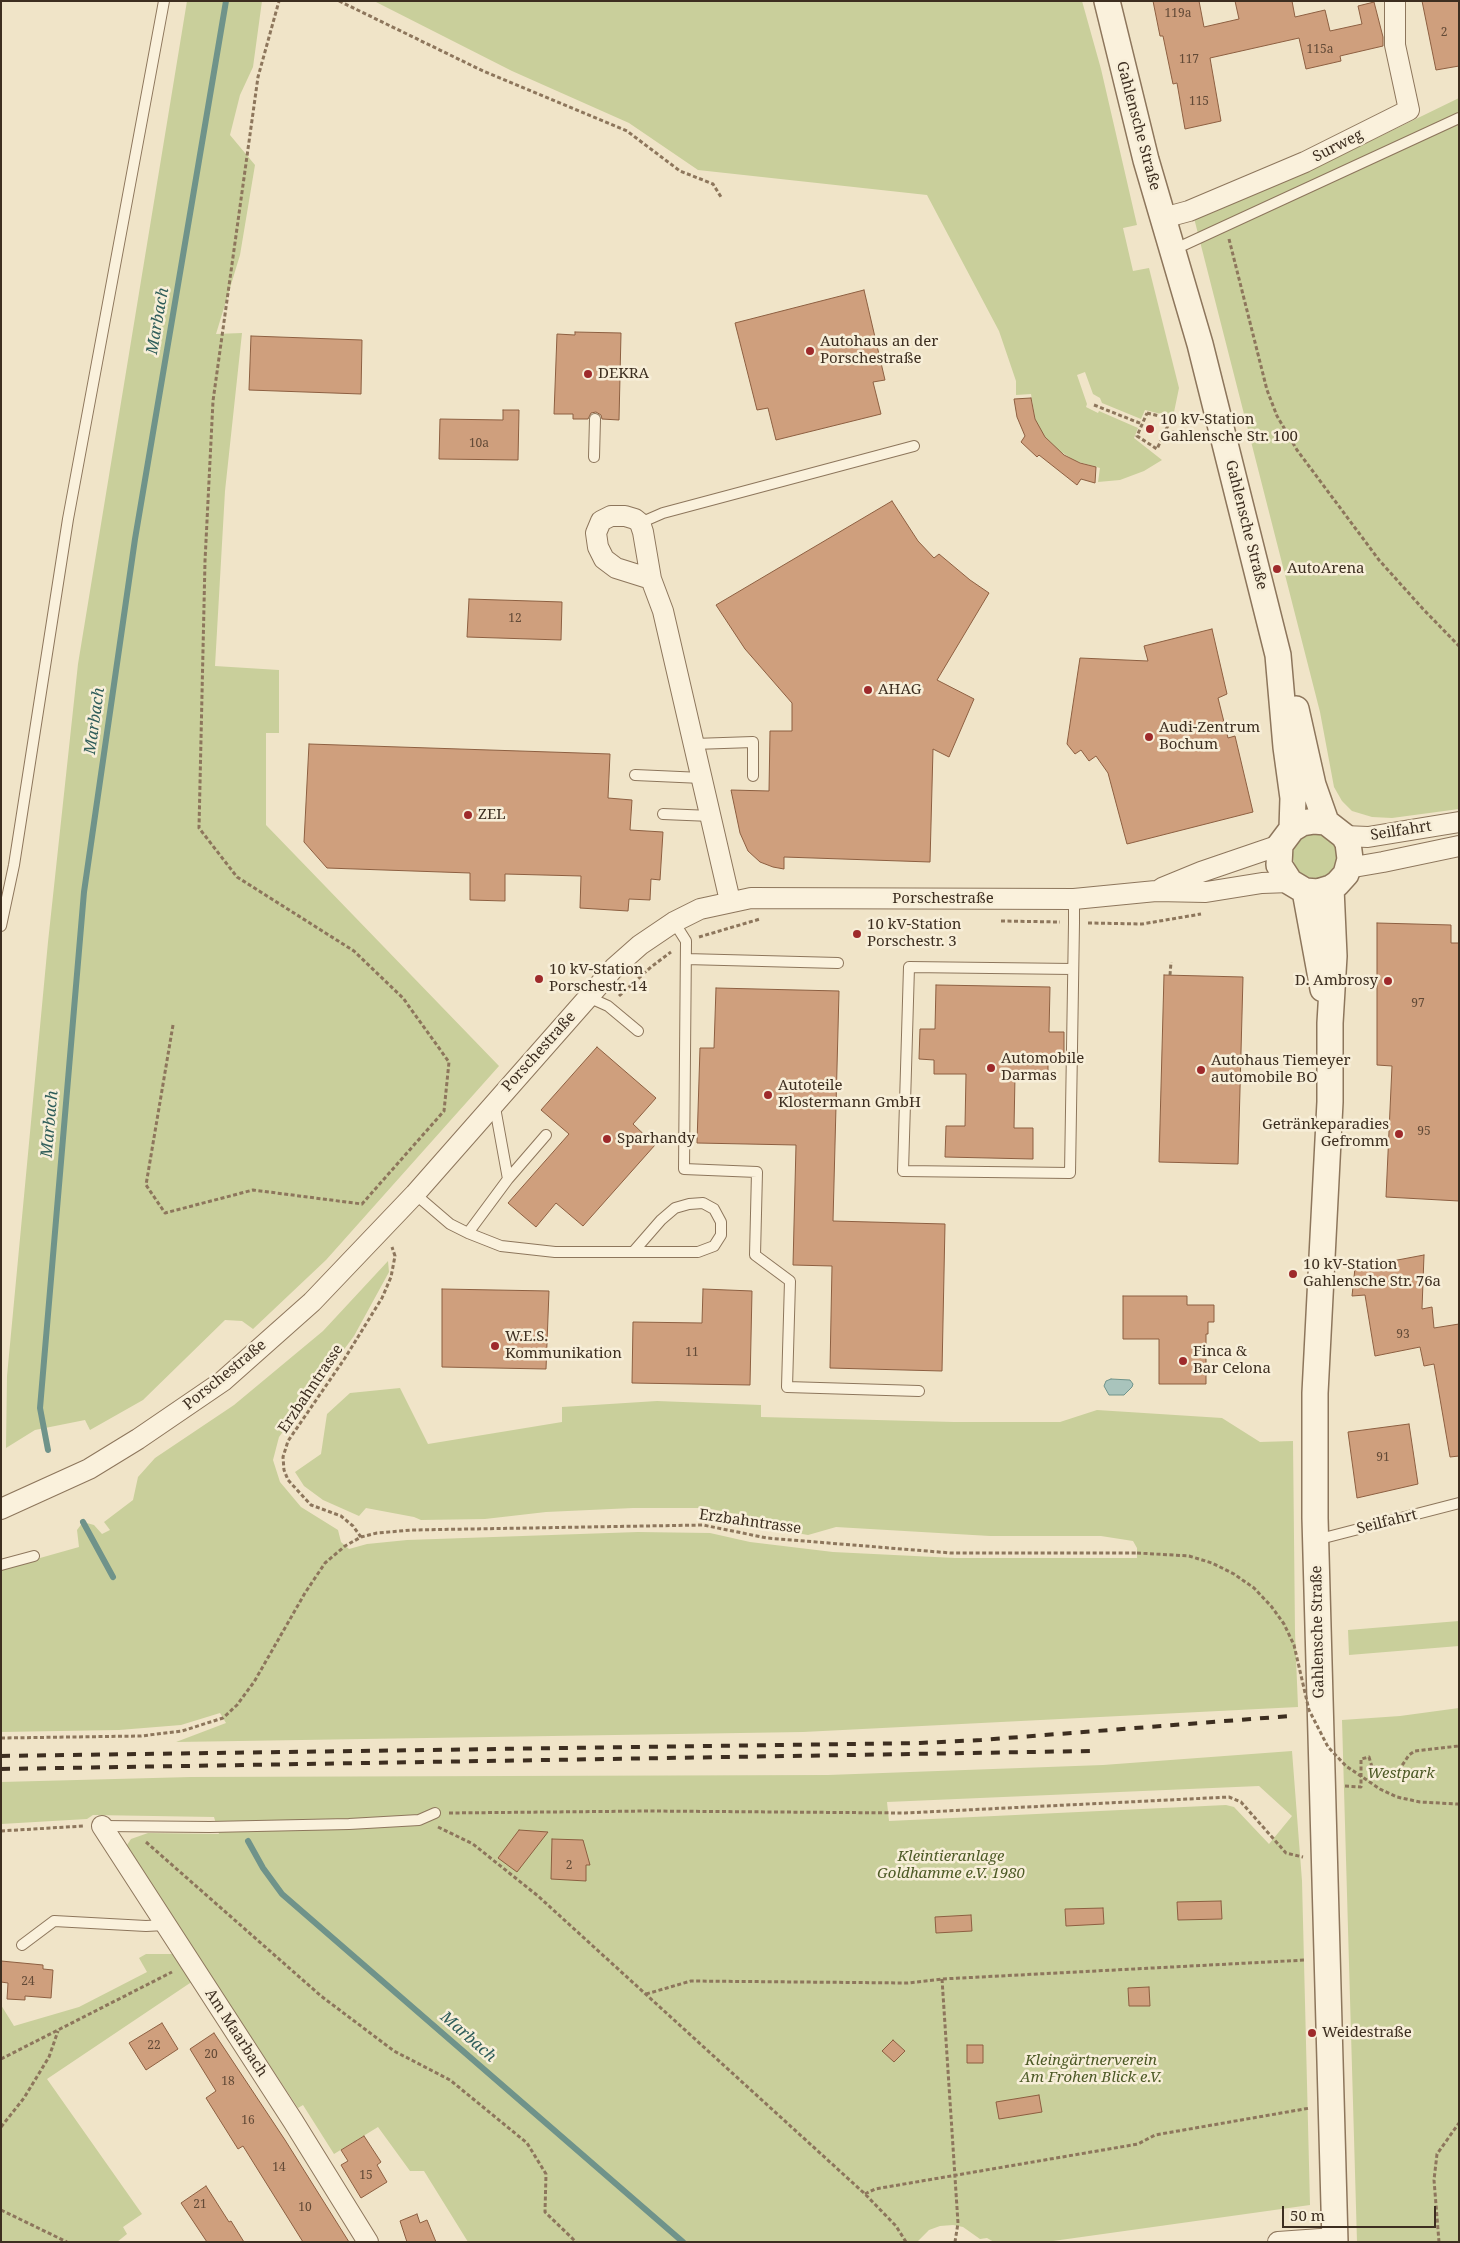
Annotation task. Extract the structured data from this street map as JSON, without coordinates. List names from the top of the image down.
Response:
{
  "streets": {
    "street": [
      "Gahlensche Straße",
      "Surweg",
      "Seilfahrt",
      "Porschestraße",
      "Am Maarbach"
    ],
    "path": ["Erzbahntrasse"]
  },
  "crossings": [
    ["Gahlensche Straße", "Surweg"],
    ["Gahlensche Straße", "Seilfahrt"],
    ["Gahlensche Straße", "Porschestraße"],
    ["Seilfahrt", "Porschestraße"],
    ["Porschestraße", "Erzbahntrasse"]
  ],
  "water": ["Marbach"],
  "parks": ["Westpark", "Kleintieranlage Goldhamme e.V. 1980", "Kleingärtnerverein Am Frohen Blick e.V."],
  "places": [
    "Autohaus an der Porschestraße",
    "DEKRA",
    "10 kV-Station Gahlensche Str. 100",
    "AutoArena",
    "AHAG",
    "Audi-Zentrum Bochum",
    "ZEL",
    "10 kV-Station Porschestr. 3",
    "10 kV-Station Porschestr. 14",
    "D. Ambrosy",
    "Automobile Darmas",
    "Autohaus Tiemeyer automobile BO",
    "Autoteile Klostermann GmbH",
    "Getränkeparadies Gefromm",
    "Sparhandy",
    "10 kV-Station Gahlensche Str. 76a",
    "W.E.S. Kommunikation",
    "Finca & Bar Celona",
    "Weidestraße"
  ],
  "house_numbers": [
    "119a",
    "2",
    "115a",
    "117",
    "115",
    "10a",
    "12",
    "97",
    "95",
    "93",
    "11",
    "91",
    "2",
    "24",
    "22",
    "20",
    "18",
    "16",
    "14",
    "15",
    "21",
    "10"
  ],
  "scale_bar": "50 m"
}
